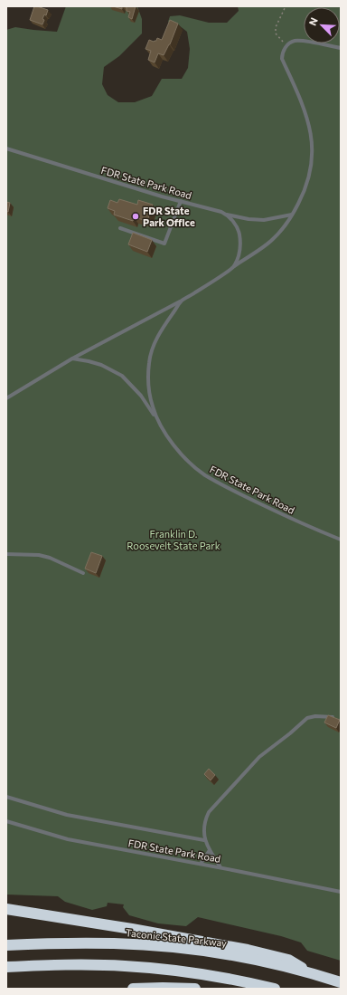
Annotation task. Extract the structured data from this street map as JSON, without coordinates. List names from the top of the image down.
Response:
{
  "streets": {
    "highway": ["Taconic State Parkway"],
    "lane": ["FDR State Park Road"]
  },
  "parks": ["Franklin D. Roosevelt State Park"],
  "places": ["FDR State Park Office"],
  "north": "top left"
}
